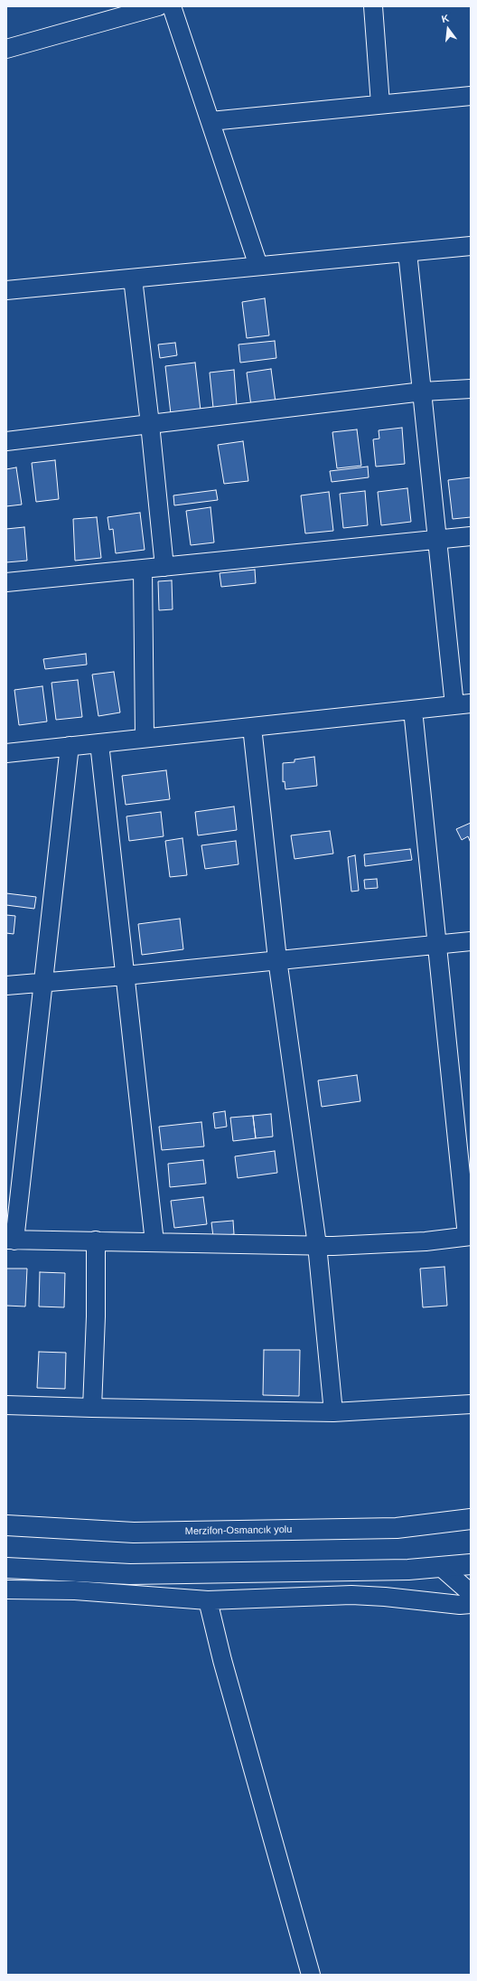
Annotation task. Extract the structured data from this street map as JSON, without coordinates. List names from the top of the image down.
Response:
{
  "streets": {
    "highway": ["Merzifon-Osmancık yolu"]
  },
  "north": "top"
}
